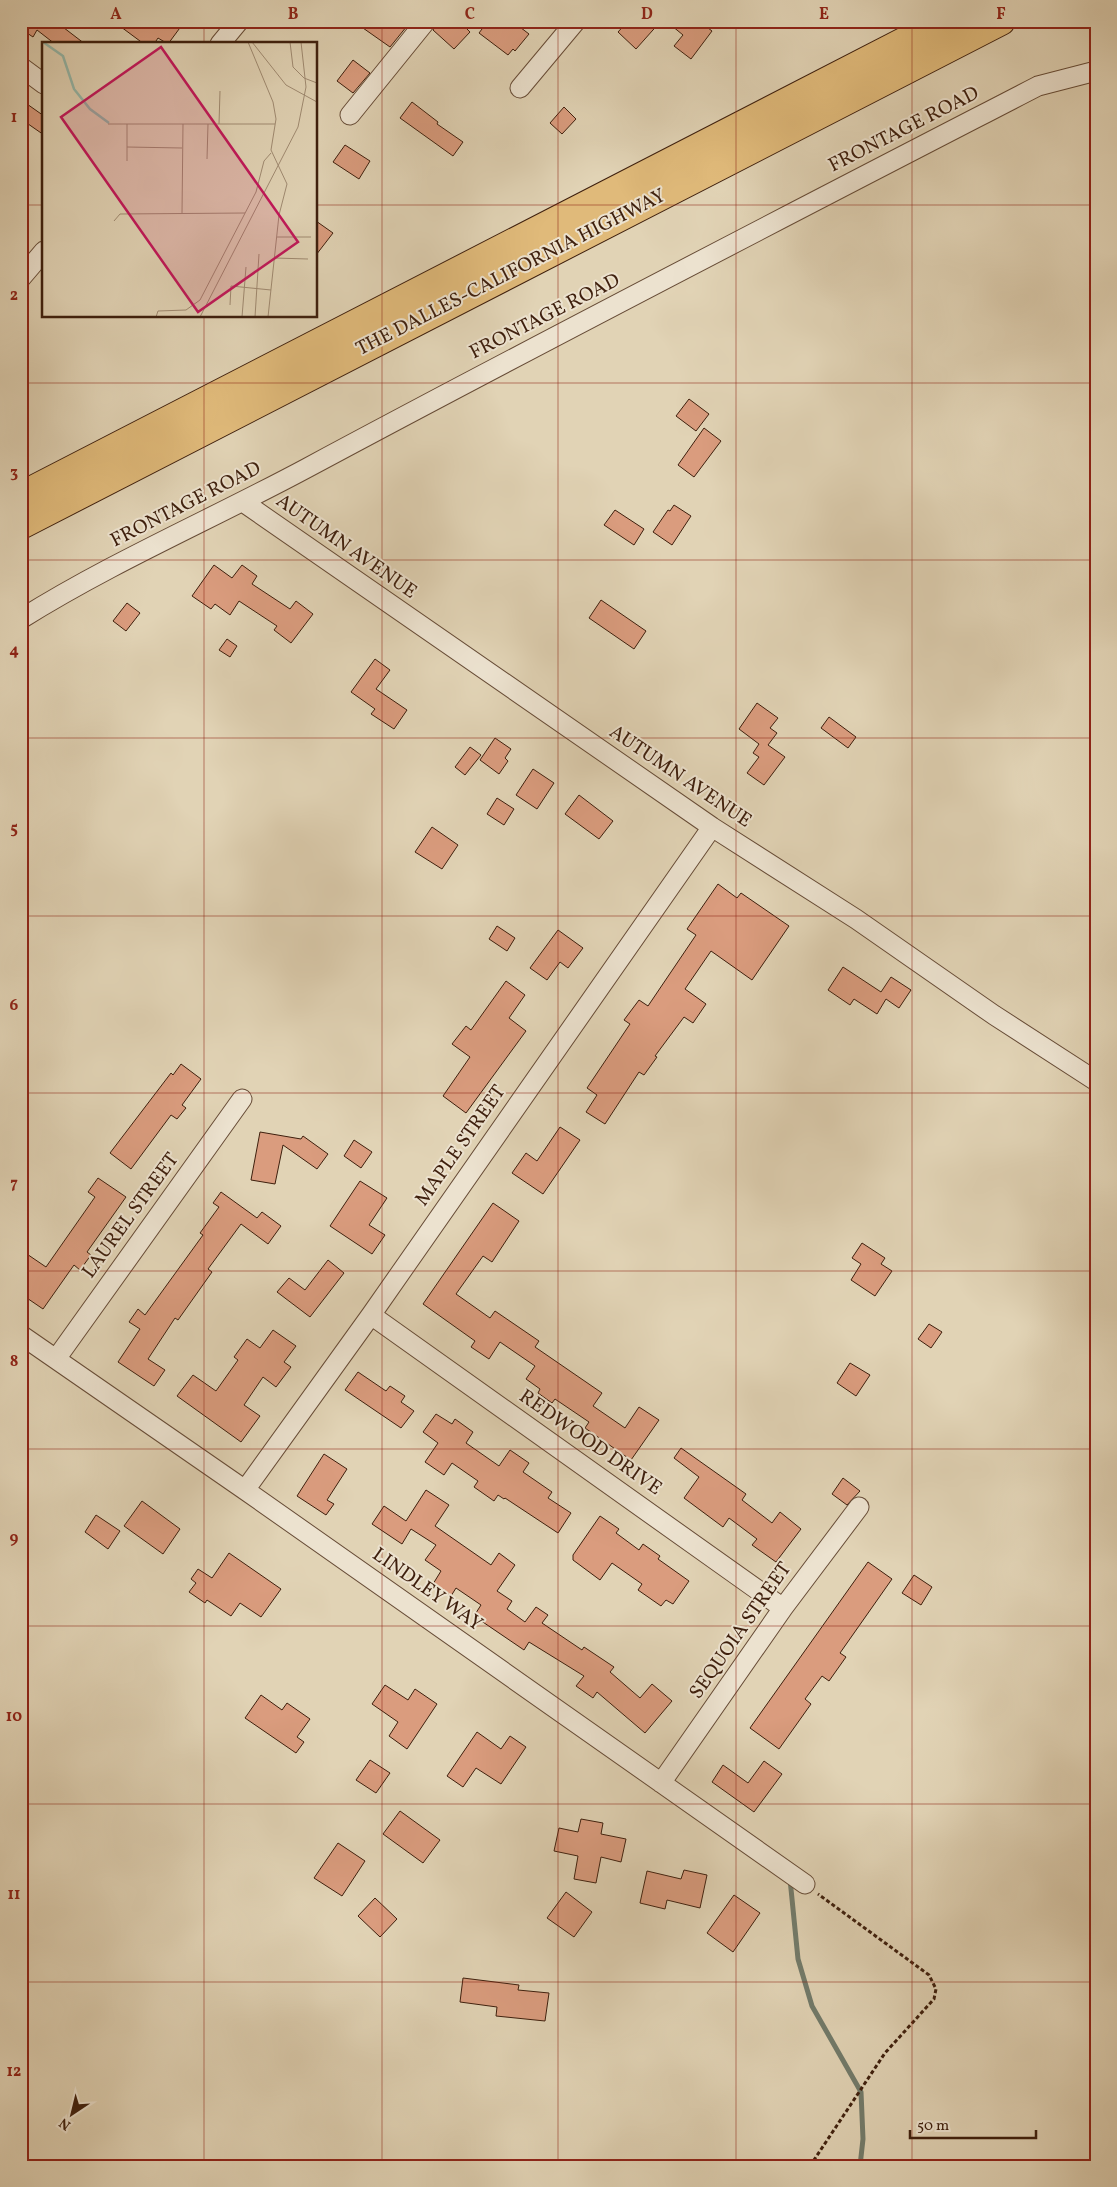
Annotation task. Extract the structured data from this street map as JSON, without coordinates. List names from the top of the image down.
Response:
{
  "streets": {
    "highway": ["THE DALLES-CALIFORNIA HIGHWAY"],
    "street": [
      "FRONTAGE ROAD",
      "AUTUMN AVENUE",
      "MAPLE STREET",
      "LAUREL STREET",
      "REDWOOD DRIVE",
      "LINDLEY WAY",
      "SEQUOIA STREET"
    ]
  },
  "crossings": [
    ["FRONTAGE ROAD", "AUTUMN AVENUE"],
    ["AUTUMN AVENUE", "MAPLE STREET"],
    ["MAPLE STREET", "REDWOOD DRIVE"],
    ["MAPLE STREET", "LINDLEY WAY"],
    ["LAUREL STREET", "LINDLEY WAY"],
    ["REDWOOD DRIVE", "SEQUOIA STREET"],
    ["LINDLEY WAY", "SEQUOIA STREET"]
  ],
  "scale_bar": "50 m",
  "north": "bottom left",
  "grid": {
    "columns": [
      "A",
      "B",
      "C",
      "D",
      "E",
      "F"
    ],
    "rows": [
      "1",
      "2",
      "3",
      "4",
      "5",
      "6",
      "7",
      "8",
      "9",
      "10",
      "11",
      "12"
    ]
  }
}
